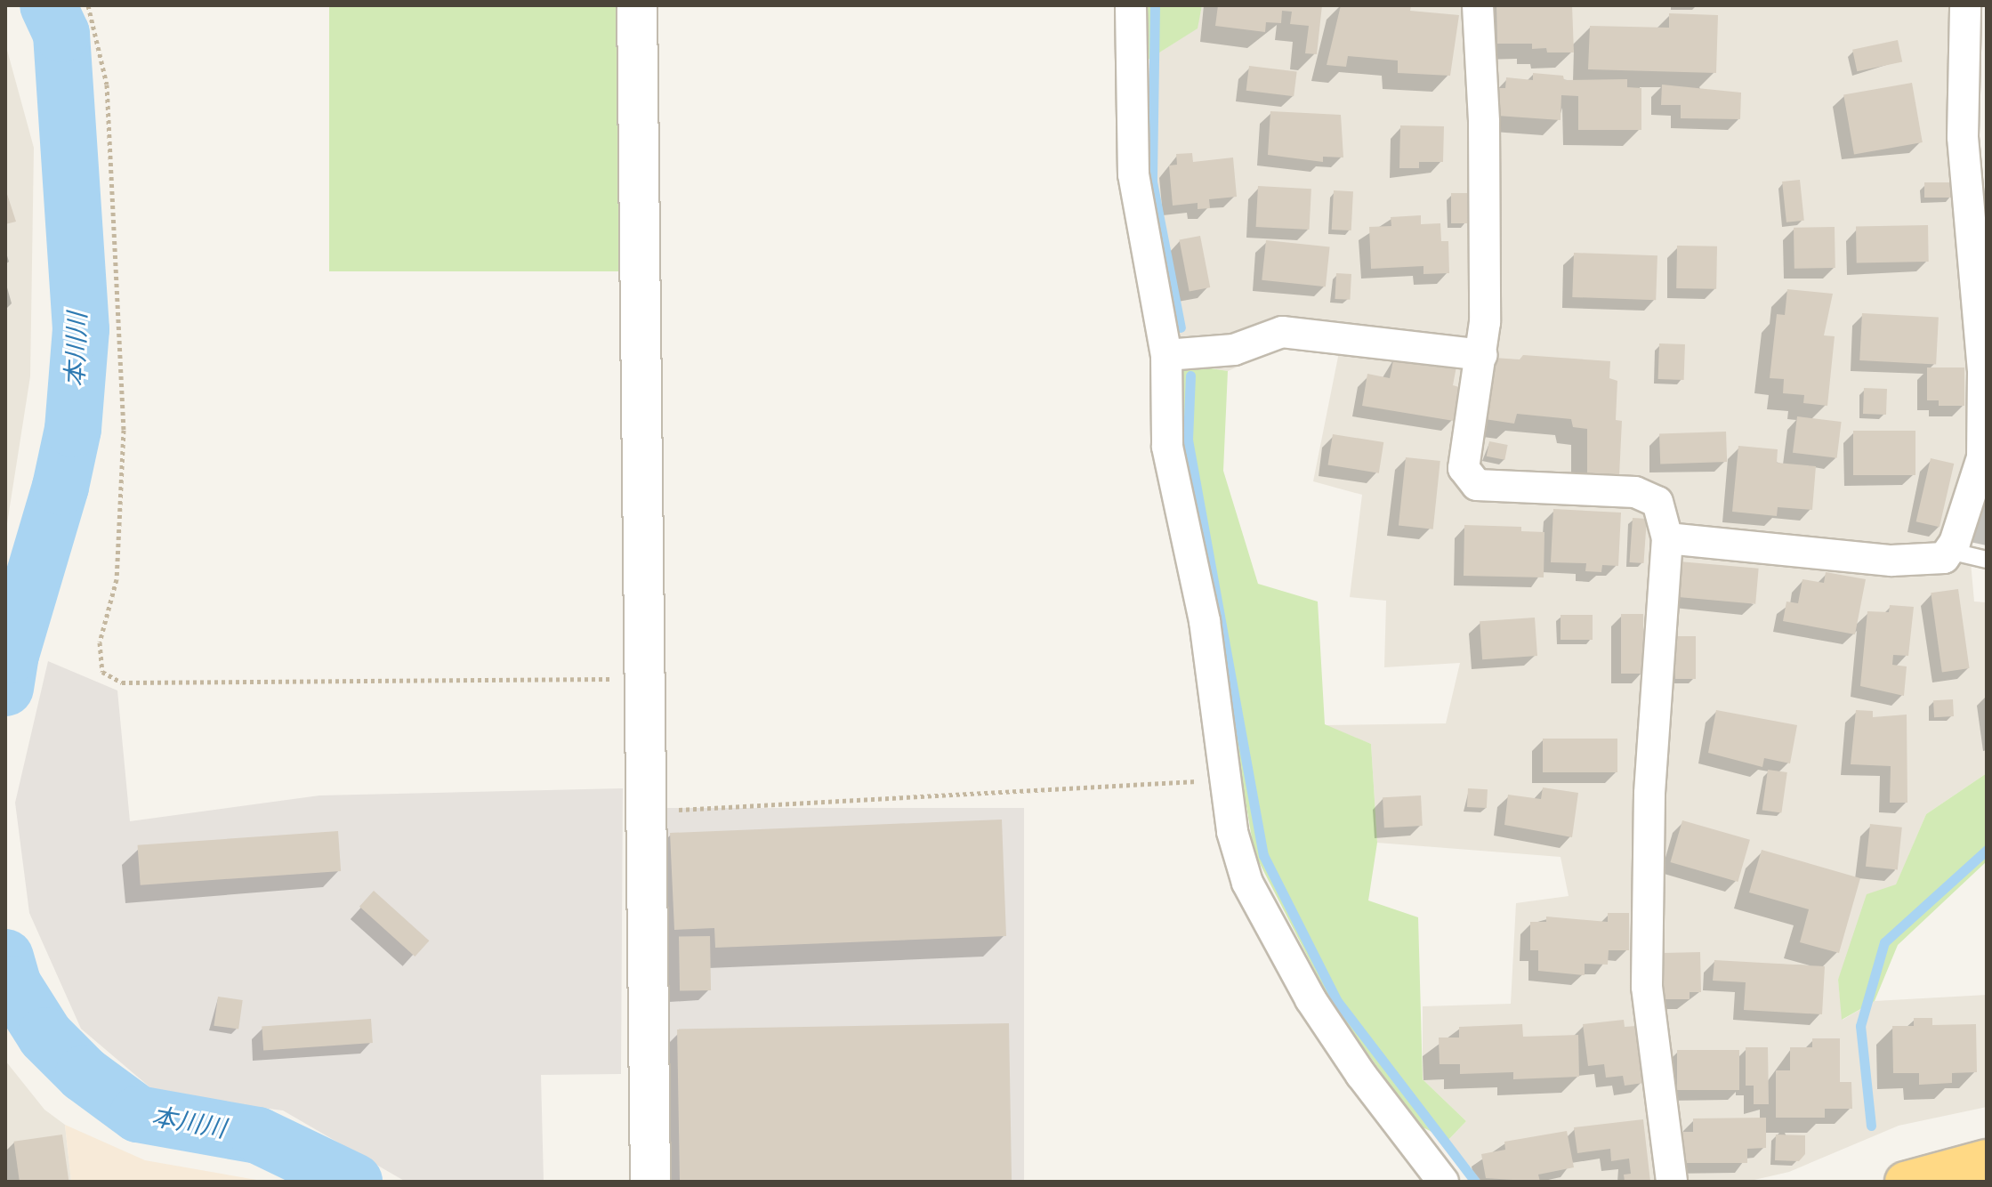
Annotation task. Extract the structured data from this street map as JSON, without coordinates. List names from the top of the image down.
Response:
{
  "water": ["本川川"]
}
